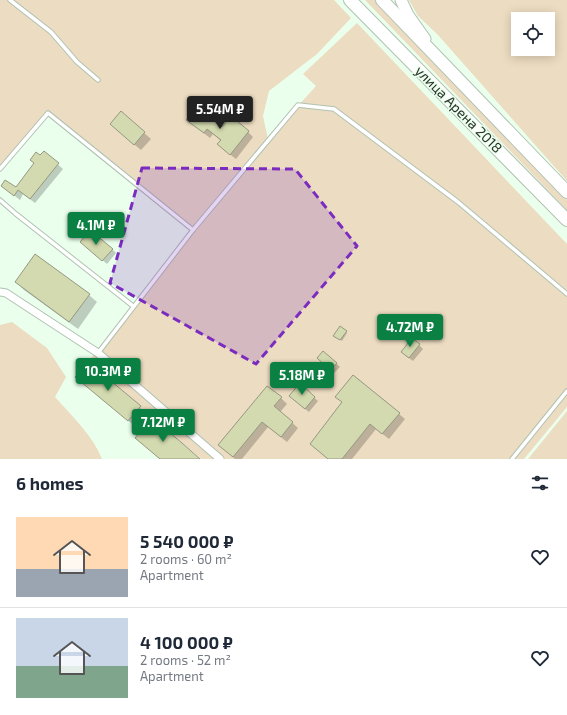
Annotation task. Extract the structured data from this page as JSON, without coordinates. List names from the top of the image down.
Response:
{
  "streets": {
    "main road": ["улица Арена 2018"]
  },
  "page": {
    "price": [
      "5.54M ₽",
      "4.1M ₽",
      "4.72M ₽",
      "10.3M ₽",
      "5.18M ₽",
      "7.12M ₽"
    ],
    "heading": "6 homes",
    "list": [
      {
        "name": "5 540 000 ₽",
        "note": "2 rooms · 60 m² · Apartment"
      },
      {
        "name": "4 100 000 ₽",
        "note": "2 rooms · 52 m² · Apartment"
      }
    ]
  }
}
